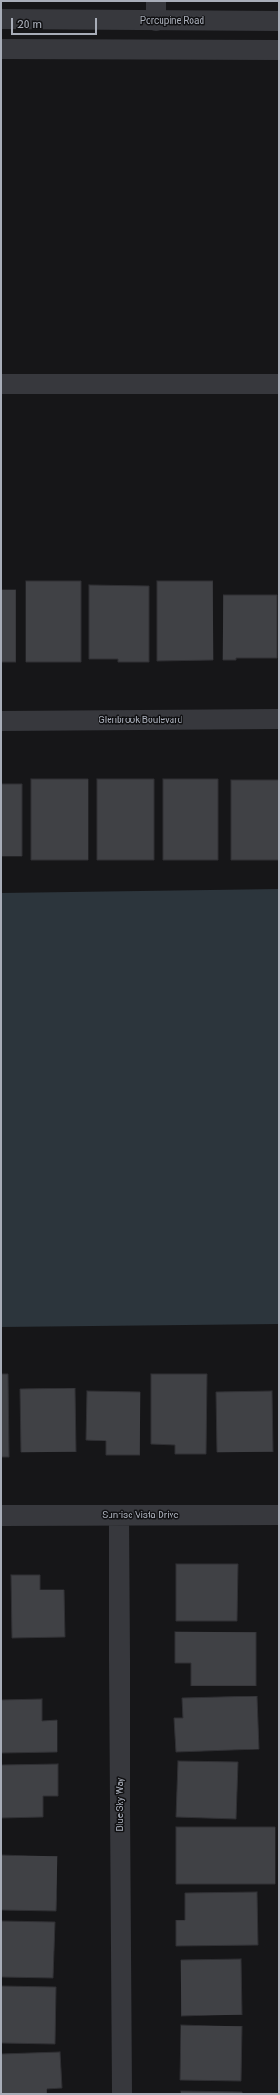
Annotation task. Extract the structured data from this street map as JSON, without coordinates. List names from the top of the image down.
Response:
{
  "streets": {
    "street": [
      "Porcupine Road",
      "Glenbrook Boulevard",
      "Sunrise Vista Drive",
      "Blue Sky Way"
    ]
  },
  "crossings": [
    ["Sunrise Vista Drive", "Blue Sky Way"]
  ],
  "scale_bar": "20 m"
}
